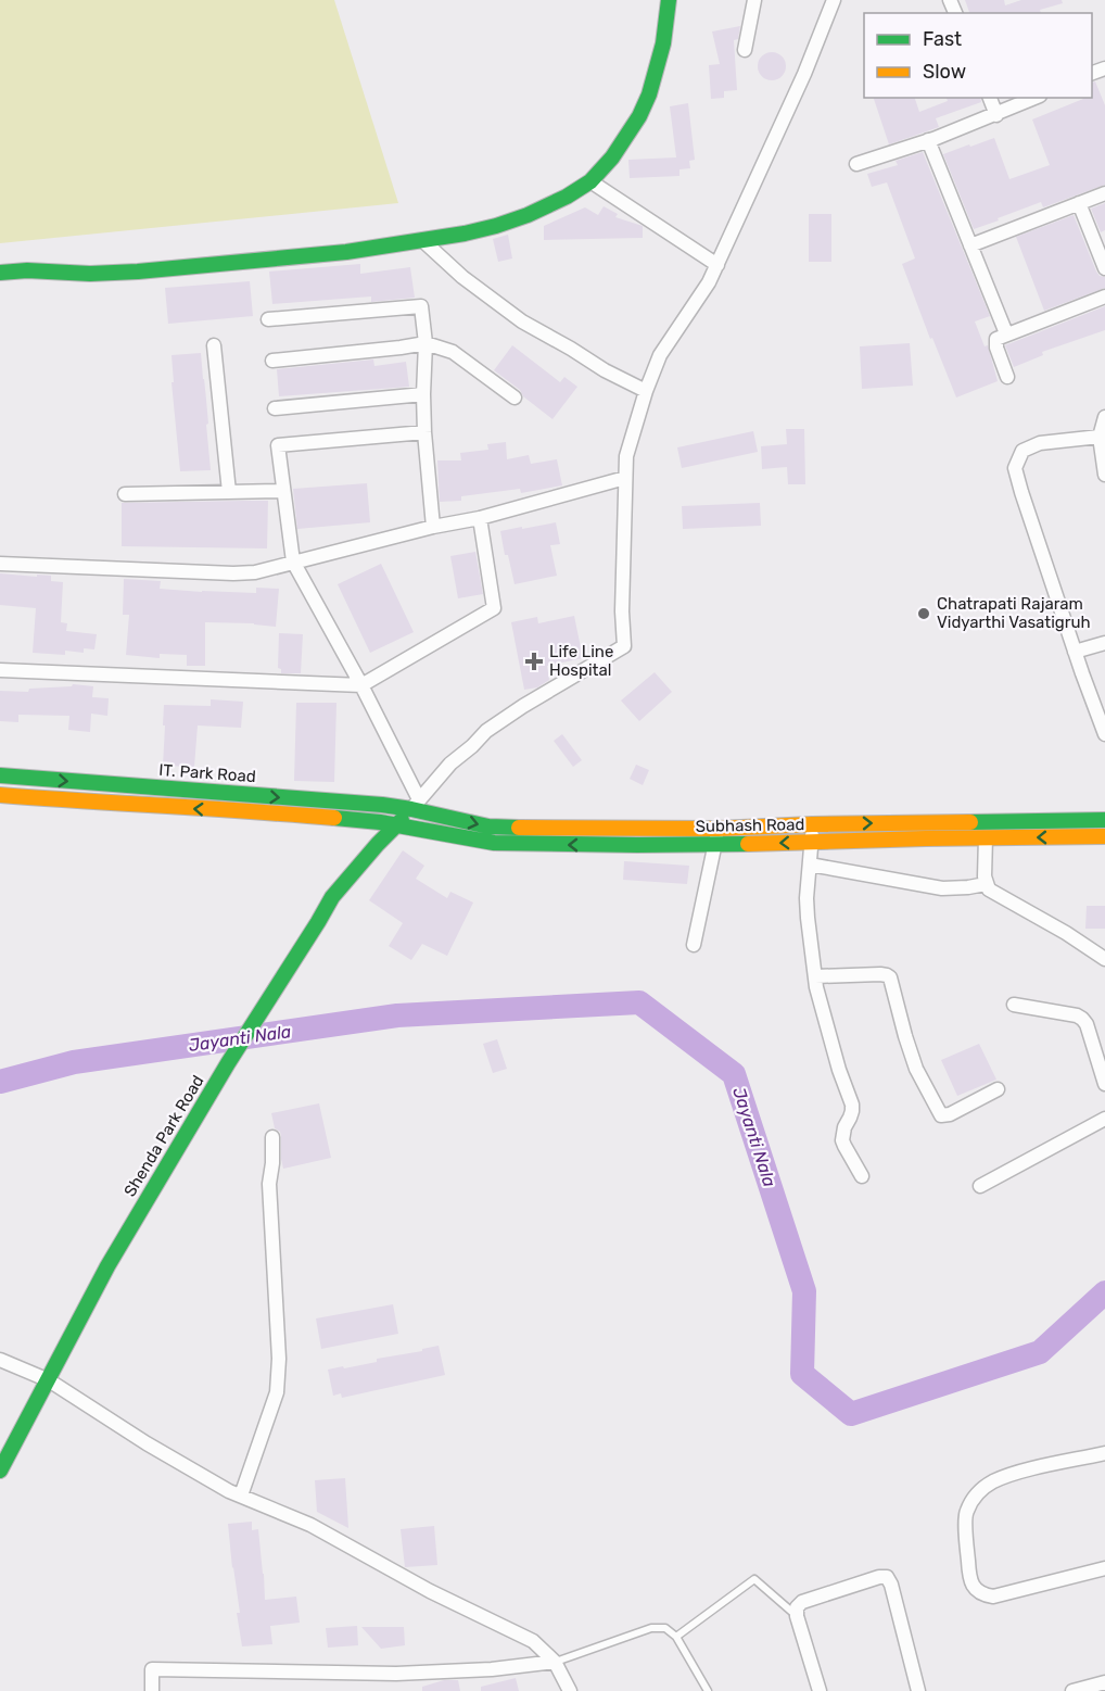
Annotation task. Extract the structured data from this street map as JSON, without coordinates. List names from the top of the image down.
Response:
{
  "streets": {
    "main road": ["IT. Park Road", "Subhash Road", "Shenda Park Road"]
  },
  "crossings": [
    ["IT. Park Road", "Subhash Road"],
    ["IT. Park Road", "Shenda Park Road"],
    ["Subhash Road", "Shenda Park Road"]
  ],
  "water": ["Jayanti Nala"],
  "places": {
    "other": ["Chatrapati Rajaram Vidyarthi Vasatigruh"],
    "health": ["Life Line Hospital"]
  },
  "legend": ["Fast", "Slow"]
}
